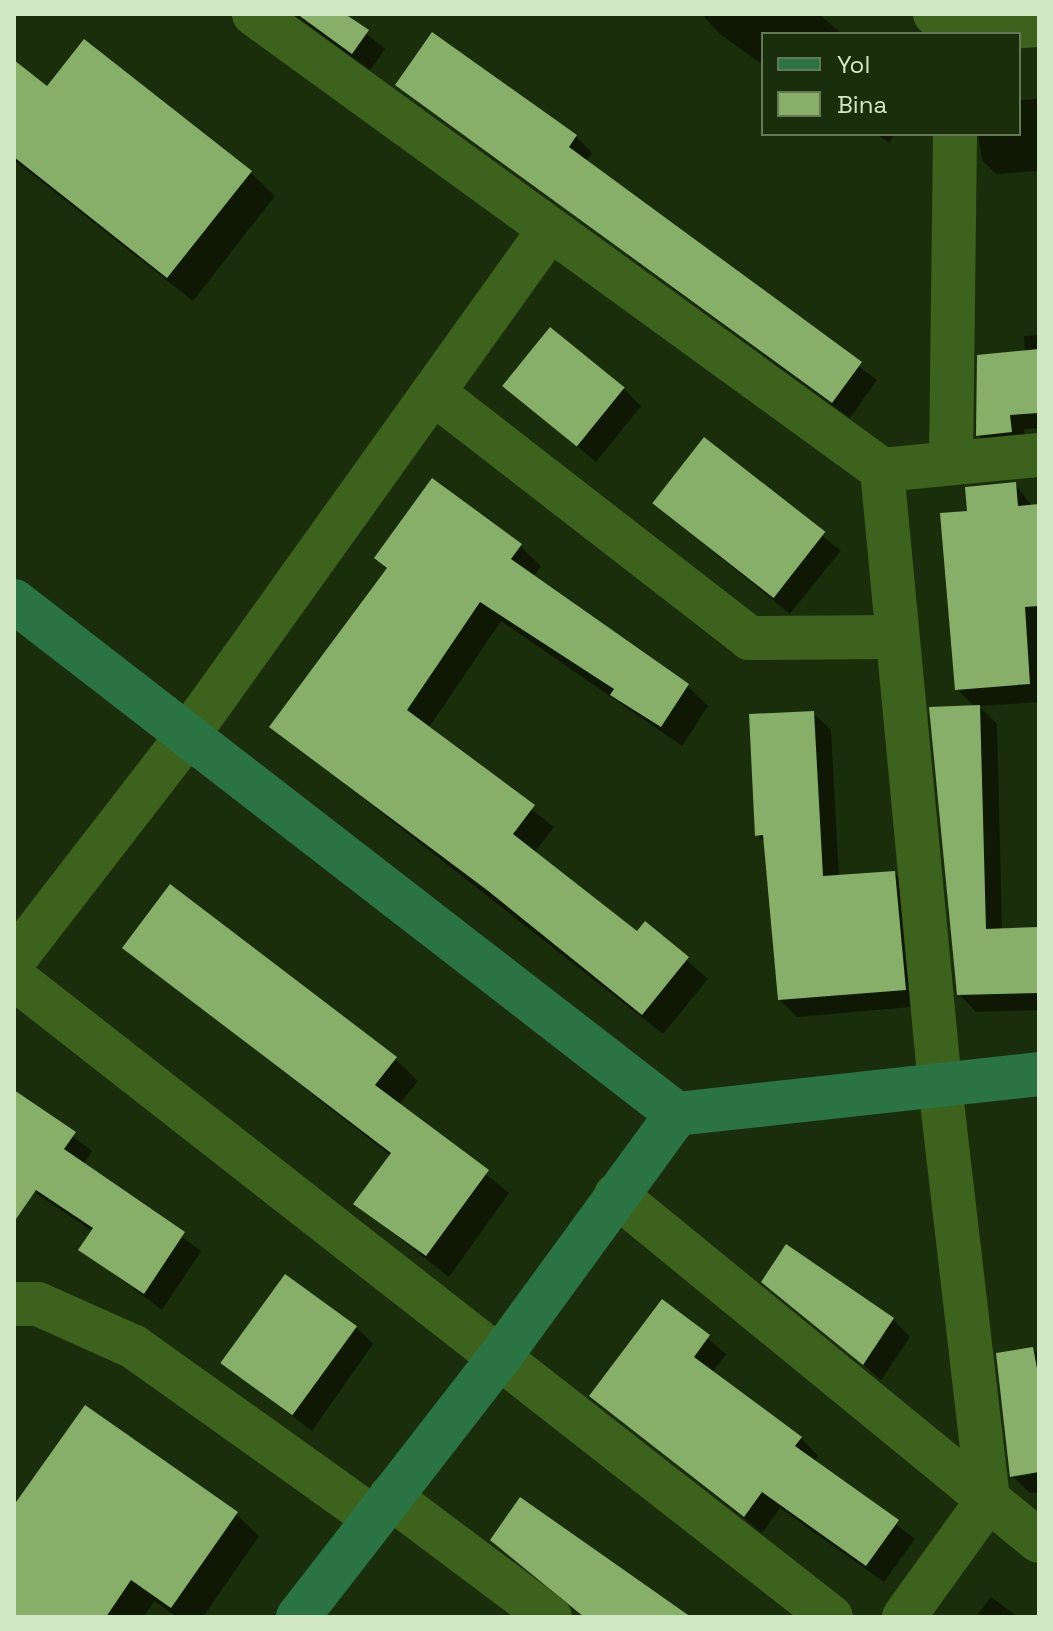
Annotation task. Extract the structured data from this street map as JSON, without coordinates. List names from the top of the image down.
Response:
{
  "legend": ["Yol", "Bina"]
}
